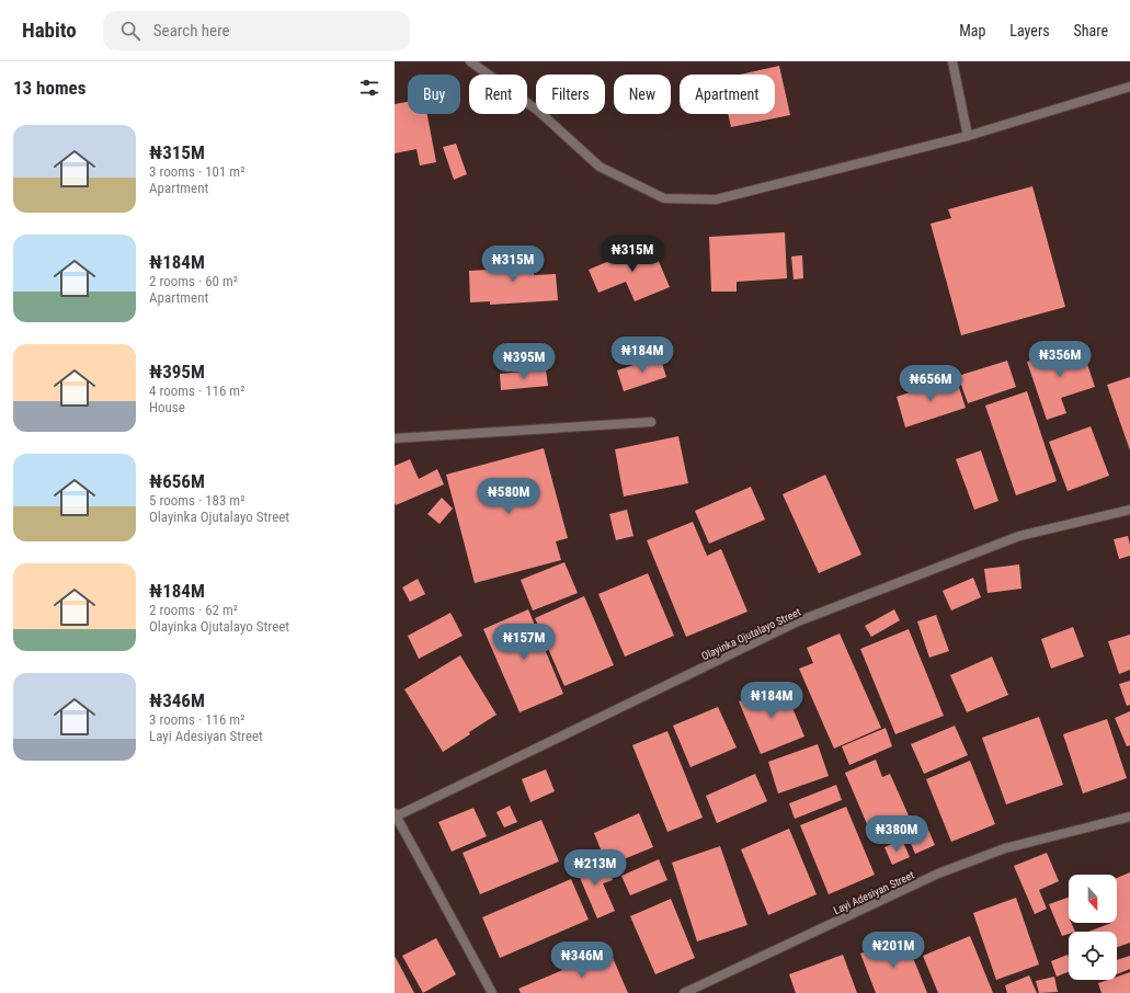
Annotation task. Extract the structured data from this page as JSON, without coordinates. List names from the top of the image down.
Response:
{
  "streets": {
    "street": ["Olayinka Ojutalayo Street", "Layi Adesiyan Street"]
  },
  "north": "bottom",
  "page": {
    "header": "Habito",
    "search": "Search here",
    "nav": ["Map", "Layers", "Share"],
    "heading": "13 homes",
    "chip": [
      "Buy",
      "Rent",
      "Filters",
      "New",
      "Apartment"
    ],
    "list": [
      {
        "name": "₦315M",
        "note": "3 rooms · 101 m² · Apartment"
      },
      {
        "name": "₦184M",
        "note": "2 rooms · 60 m² · Apartment"
      },
      {
        "name": "₦395M",
        "note": "4 rooms · 116 m² · House"
      },
      {
        "name": "₦656M",
        "note": "5 rooms · 183 m² · Olayinka Ojutalayo Street"
      },
      {
        "name": "₦184M",
        "note": "2 rooms · 62 m² · Olayinka Ojutalayo Street"
      },
      {
        "name": "₦346M",
        "note": "3 rooms · 116 m² · Layi Adesiyan Street"
      }
    ],
    "price": [
      "₦315M",
      "₦315M",
      "₦184M",
      "₦356M",
      "₦395M",
      "₦656M",
      "₦580M",
      "₦157M",
      "₦184M",
      "₦380M",
      "₦213M",
      "₦201M",
      "₦346M"
    ]
  }
}
